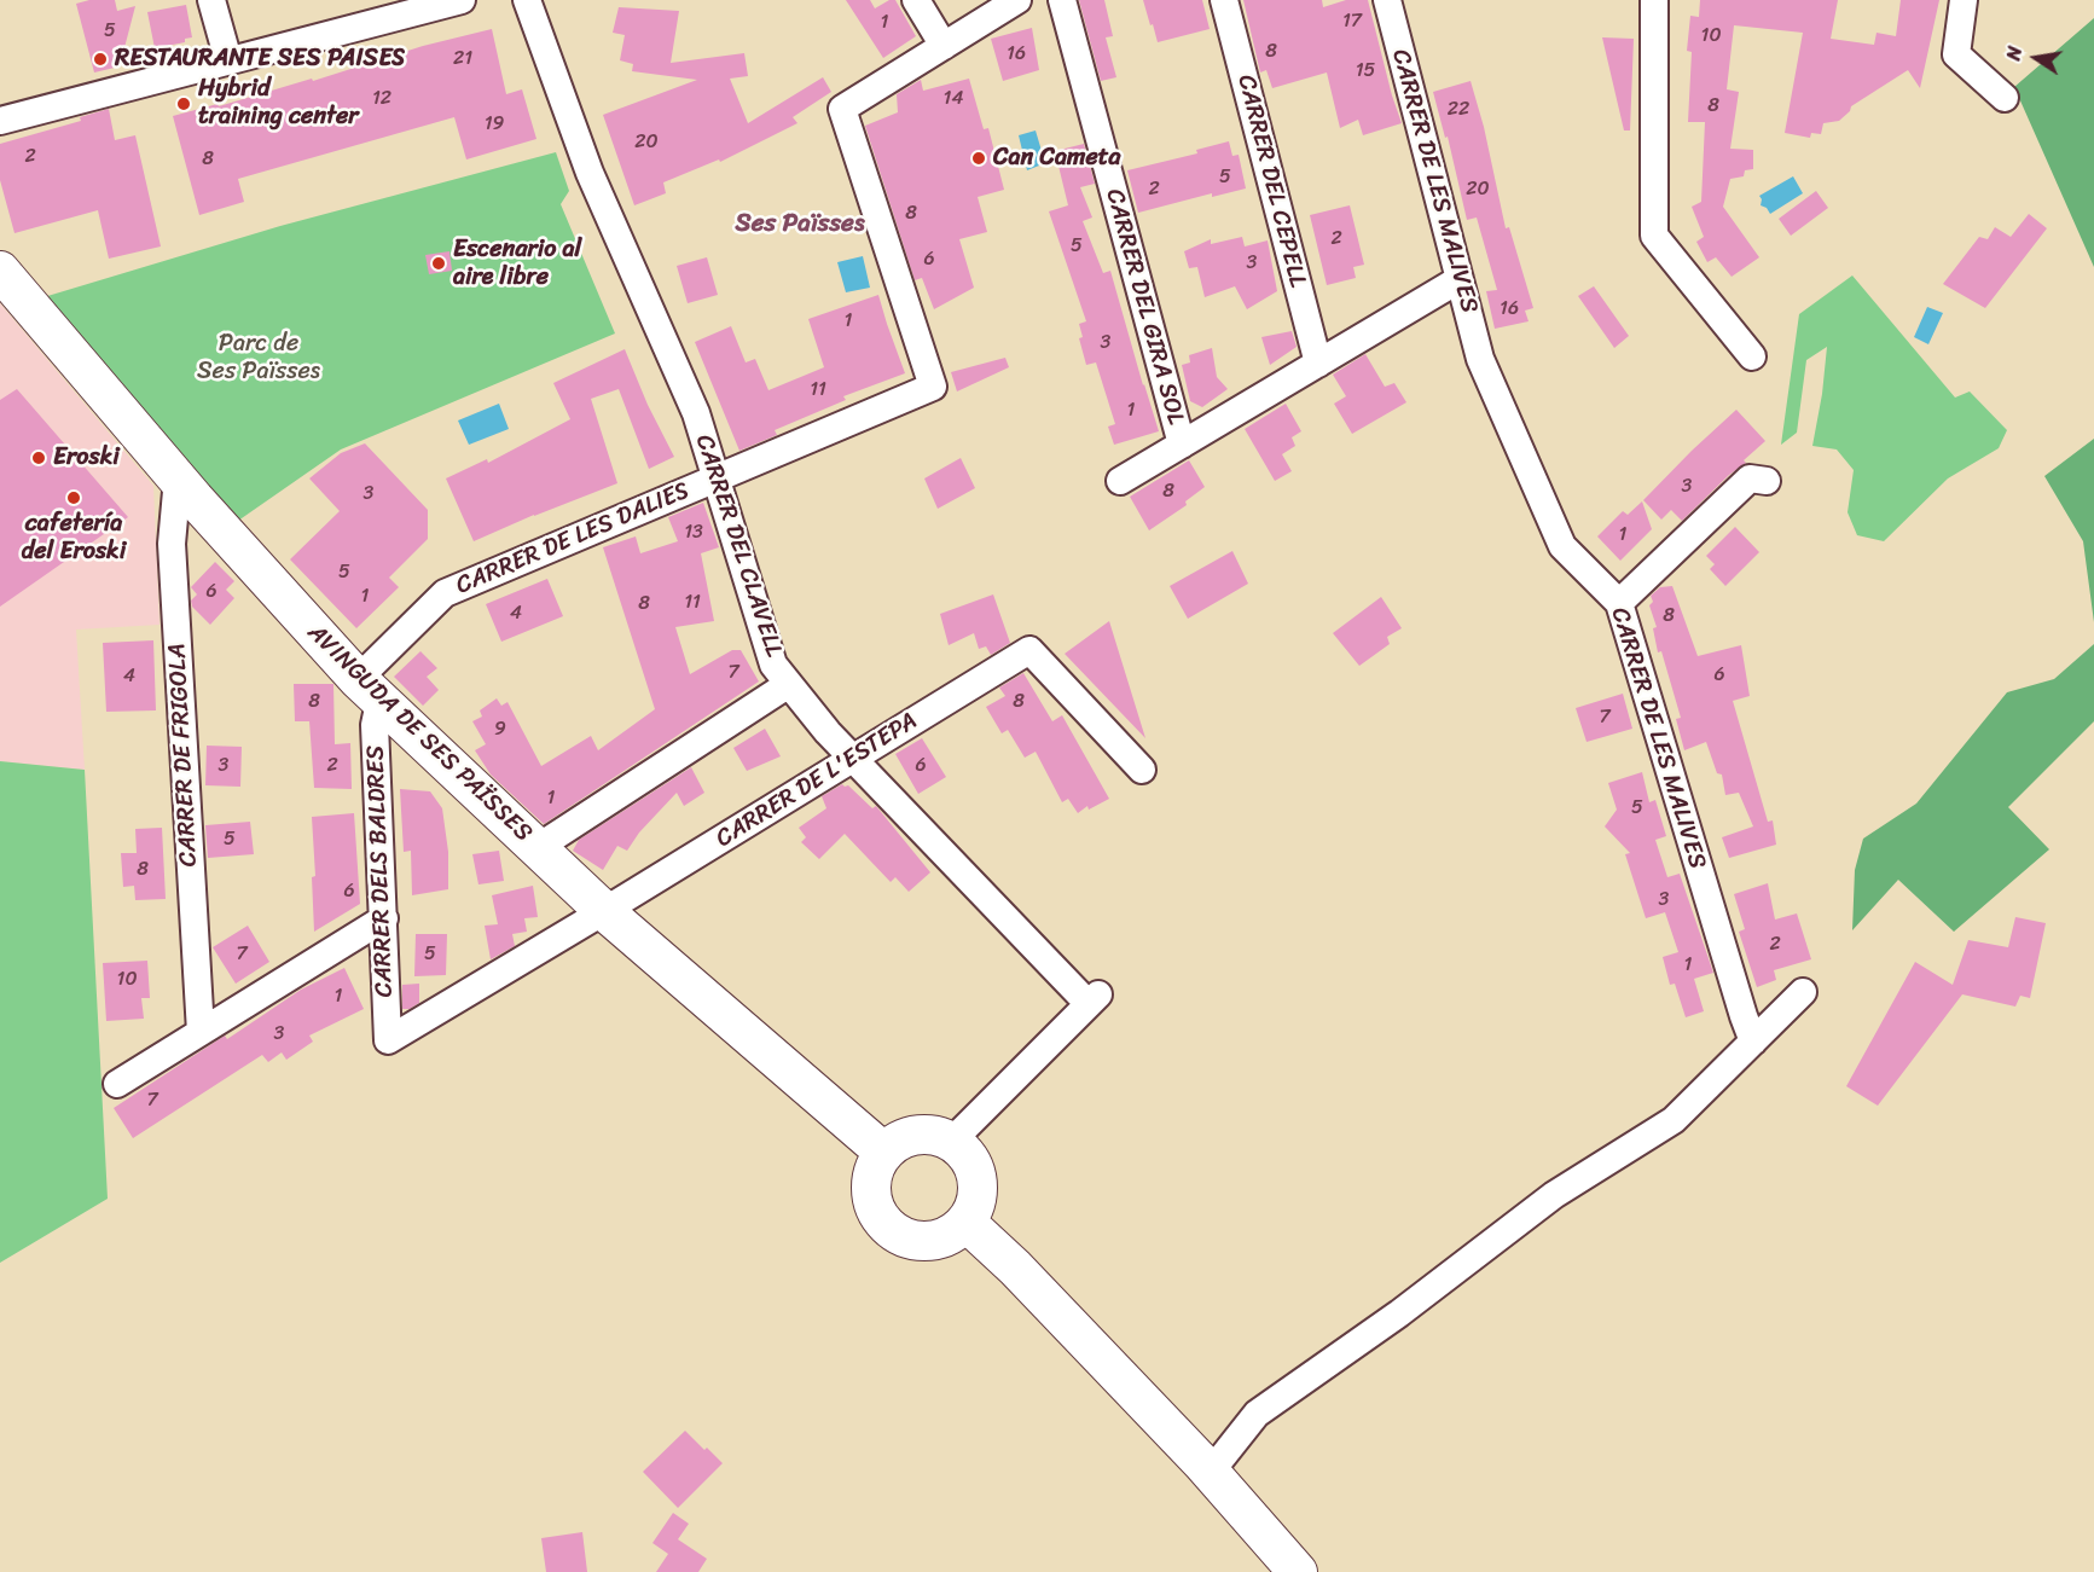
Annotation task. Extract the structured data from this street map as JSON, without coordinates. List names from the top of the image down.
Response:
{
  "streets": {
    "main road": ["AVINGUDA DE SES PAÏSSES"],
    "street": [
      "CARRER DEL CEPELL",
      "CARRER DE LES MALIVES",
      "CARRER DEL GIRA SOL",
      "CARRER DE LES DALIES",
      "CARRER DEL CLAVELL",
      "CARRER DE FRIGOLA",
      "CARRER DE L'ESTEPA",
      "CARRER DELS BALDRES"
    ]
  },
  "crossings": [
    ["CARRER DE LES DALIES", "CARRER DEL CLAVELL"],
    ["CARRER DE LES DALIES", "AVINGUDA DE SES PAÏSSES"],
    ["CARRER DE LES DALIES", "CARRER DELS BALDRES"],
    ["CARRER DEL CLAVELL", "AVINGUDA DE SES PAÏSSES"],
    ["CARRER DEL CLAVELL", "CARRER DE L'ESTEPA"],
    ["AVINGUDA DE SES PAÏSSES", "CARRER DE FRIGOLA"],
    ["AVINGUDA DE SES PAÏSSES", "CARRER DE L'ESTEPA"],
    ["AVINGUDA DE SES PAÏSSES", "CARRER DELS BALDRES"],
    ["CARRER DE L'ESTEPA", "CARRER DELS BALDRES"]
  ],
  "districts": ["Ses Païsses"],
  "parks": ["Parc de Ses Païsses"],
  "places": [
    "RESTAURANTE SES PAISES",
    "Hybrid training center",
    "Can Cameta",
    "Escenario al aire libre",
    "Eroski",
    "cafetería del Eroski"
  ],
  "house_numbers": [
    "17",
    "1",
    "5",
    "10",
    "8",
    "16",
    "21",
    "15",
    "12",
    "14",
    "8",
    "22",
    "19",
    "20",
    "2",
    "8",
    "5",
    "2",
    "20",
    "8",
    "2",
    "5",
    "6",
    "3",
    "16",
    "1",
    "3",
    "11",
    "1",
    "3",
    "8",
    "3",
    "13",
    "1",
    "5",
    "6",
    "1",
    "11",
    "8",
    "4",
    "8",
    "7",
    "6",
    "4",
    "8",
    "8",
    "7",
    "9",
    "3",
    "2",
    "6",
    "1",
    "5",
    "5",
    "8",
    "6",
    "3",
    "2",
    "7",
    "5",
    "1",
    "10",
    "1",
    "3",
    "7"
  ],
  "north": "left"
}
